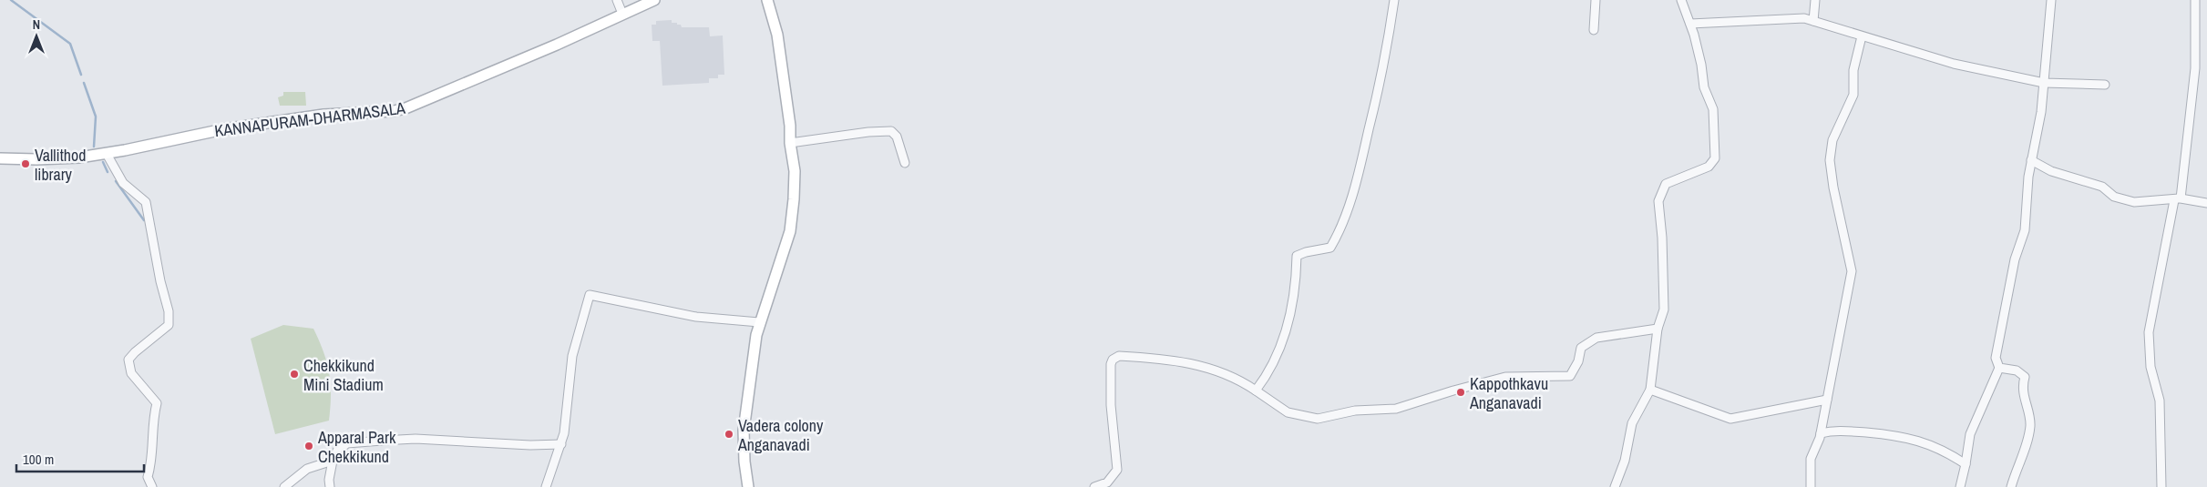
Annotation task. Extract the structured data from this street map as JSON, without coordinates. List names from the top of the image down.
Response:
{
  "streets": {
    "main road": ["KANNAPURAM-DHARMASALA"]
  },
  "places": [
    "Vallithod library",
    "Chekkikund Mini Stadium",
    "Kappothkavu Anganavadi",
    "Vadera colony Anganavadi",
    "Apparal Park Chekkikund"
  ],
  "scale_bar": "100 m",
  "north": "top"
}
